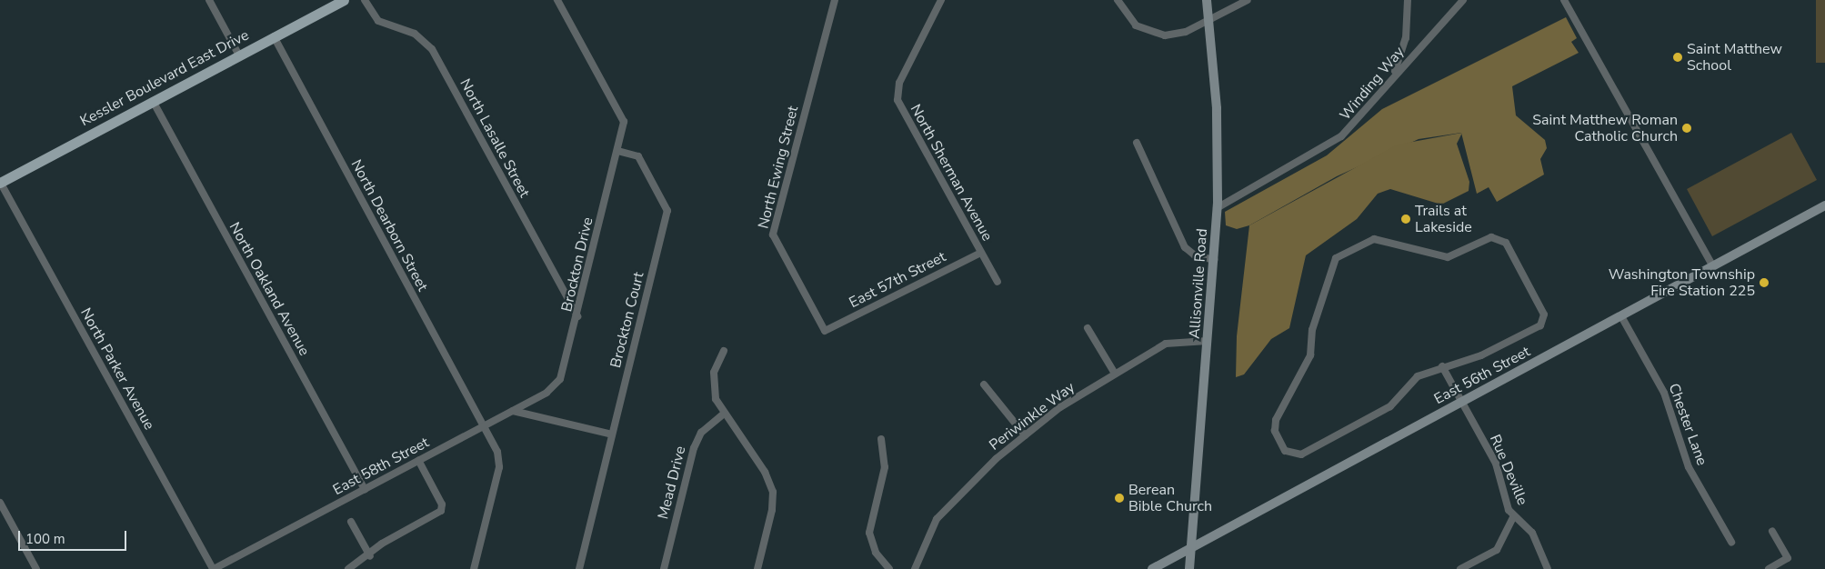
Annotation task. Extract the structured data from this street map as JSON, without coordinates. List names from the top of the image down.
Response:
{
  "streets": {
    "main road": ["Kessler Boulevard East Drive"],
    "street": [
      "Winding Way",
      "North Lasalle Street",
      "North Ewing Street",
      "North Sherman Avenue",
      "North Dearborn Street",
      "Brockton Drive",
      "East 57th Street",
      "Allisonville Road",
      "North Oakland Avenue",
      "Brockton Court",
      "North Parker Avenue",
      "East 56th Street",
      "Periwinkle Way",
      "Chester Lane",
      "East 58th Street",
      "Rue Deville",
      "Mead Drive"
    ]
  },
  "crossings": [
    ["Kessler Boulevard East Drive", "North Dearborn Street"],
    ["Kessler Boulevard East Drive", "North Oakland Avenue"],
    ["Kessler Boulevard East Drive", "North Parker Avenue"],
    ["Winding Way", "Allisonville Road"],
    ["North Lasalle Street", "Brockton Drive"],
    ["North Ewing Street", "East 57th Street"],
    ["North Sherman Avenue", "East 57th Street"],
    ["North Dearborn Street", "East 58th Street"],
    ["Brockton Drive", "Brockton Court"],
    ["Brockton Drive", "East 58th Street"],
    ["Allisonville Road", "East 56th Street"],
    ["Allisonville Road", "Periwinkle Way"],
    ["North Oakland Avenue", "East 58th Street"],
    ["North Parker Avenue", "East 58th Street"],
    ["East 56th Street", "Chester Lane"],
    ["East 56th Street", "Rue Deville"]
  ],
  "places": [
    "Saint Matthew School",
    "Saint Matthew Roman Catholic Church",
    "Trails at Lakeside",
    "Washington Township Fire Station 225",
    "Berean Bible Church"
  ],
  "scale_bar": "100 m"
}
